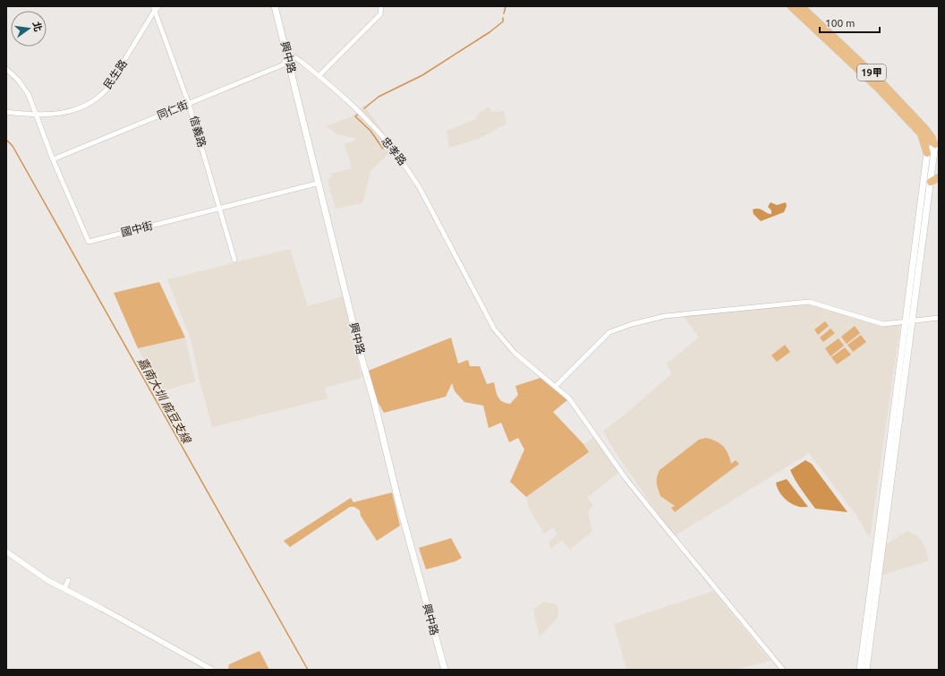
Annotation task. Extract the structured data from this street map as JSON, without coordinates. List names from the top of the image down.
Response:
{
  "streets": {
    "main road": ["興中路", "19甲"],
    "street": [
      "民生路",
      "同仁街",
      "信義路",
      "忠孝路",
      "國中街"
    ]
  },
  "crossings": [
    ["興中路", "同仁街"],
    ["興中路", "忠孝路"],
    ["興中路", "國中街"],
    ["民生路", "信義路"],
    ["民生路", "國中街"],
    ["同仁街", "信義路"],
    ["同仁街", "忠孝路"],
    ["同仁街", "國中街"],
    ["信義路", "國中街"]
  ],
  "water": ["嘉南大圳 麻豆支線"],
  "scale_bar": "100 m",
  "north": "right"
}
